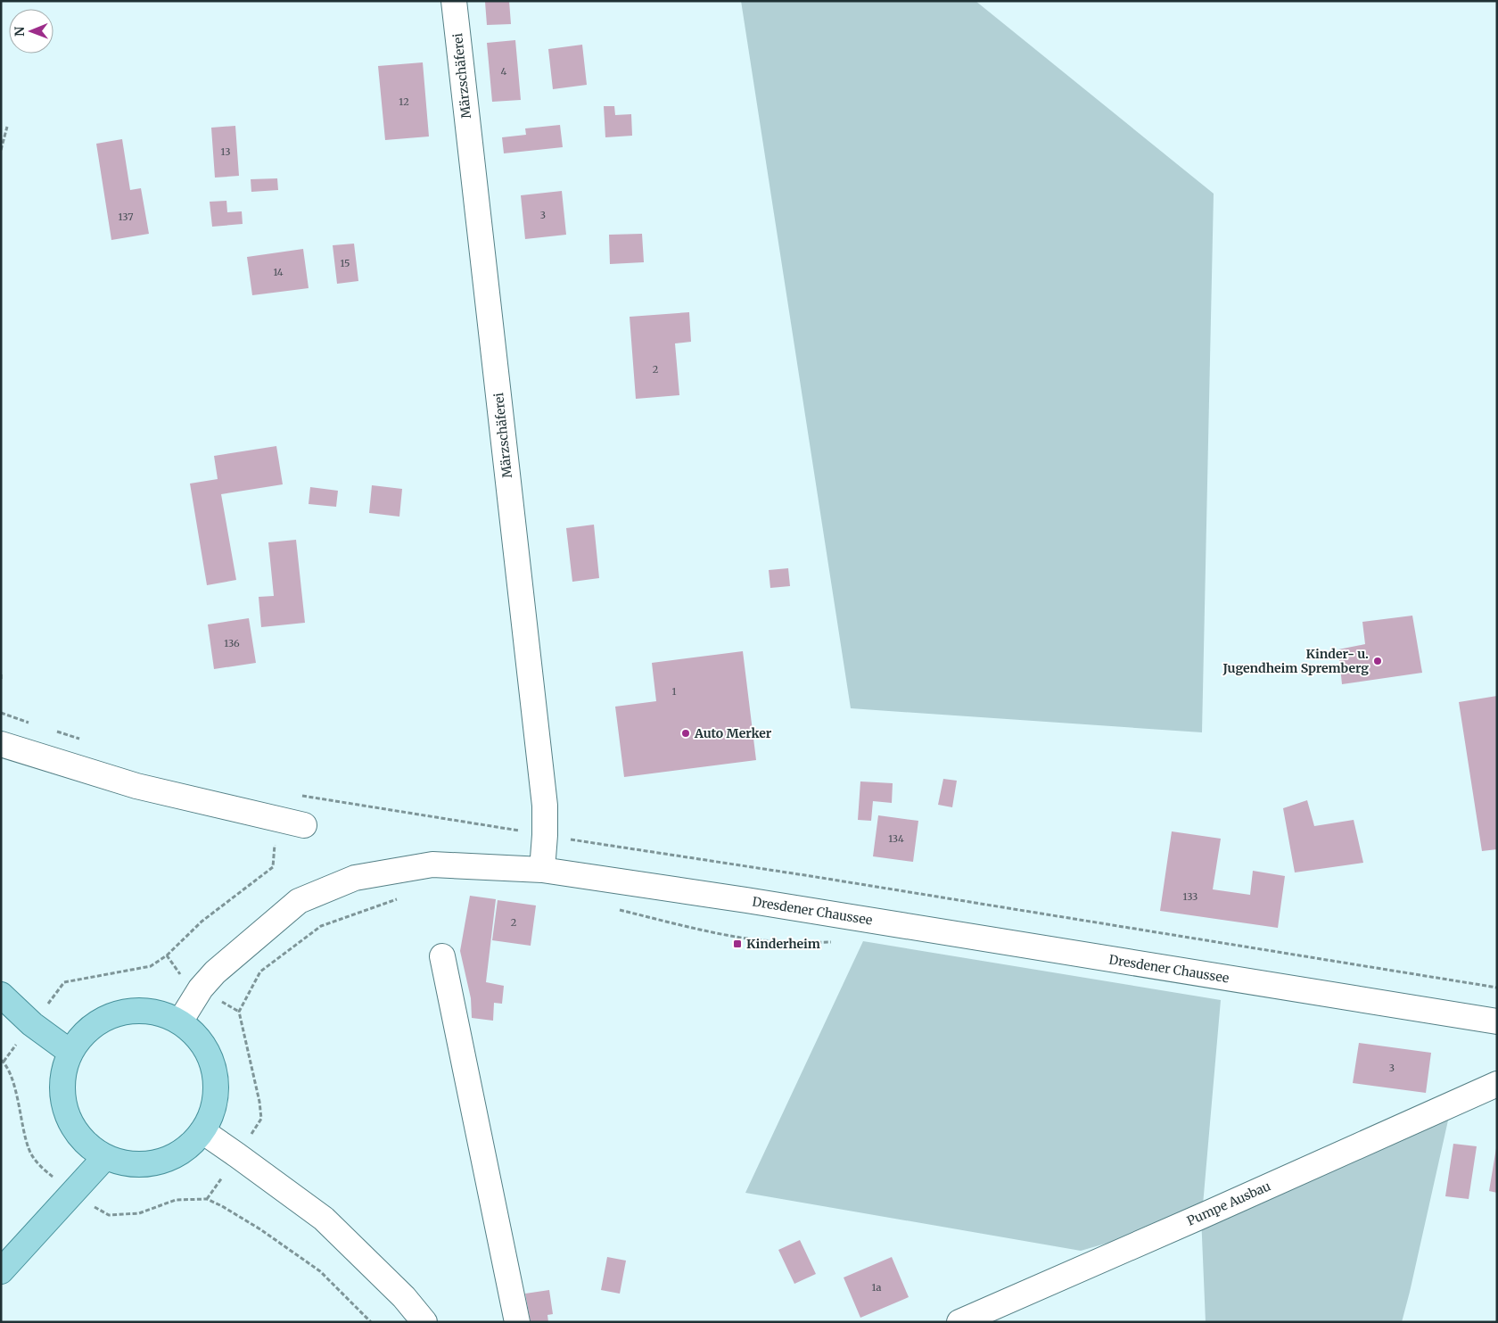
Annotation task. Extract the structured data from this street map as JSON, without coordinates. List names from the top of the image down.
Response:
{
  "streets": {
    "street": ["Märzschäferei", "Dresdener Chaussee", "Pumpe Ausbau"]
  },
  "crossings": [
    ["Märzschäferei", "Dresdener Chaussee"]
  ],
  "places": {
    "other": ["Kinder- u. Jugendheim Spremberg", "Auto Merker"],
    "transit": ["Kinderheim"]
  },
  "house_numbers": [
    "4",
    "12",
    "13",
    "3",
    "137",
    "15",
    "14",
    "2",
    "136",
    "1",
    "134",
    "133",
    "2",
    "3",
    "1a"
  ],
  "north": "left"
}
